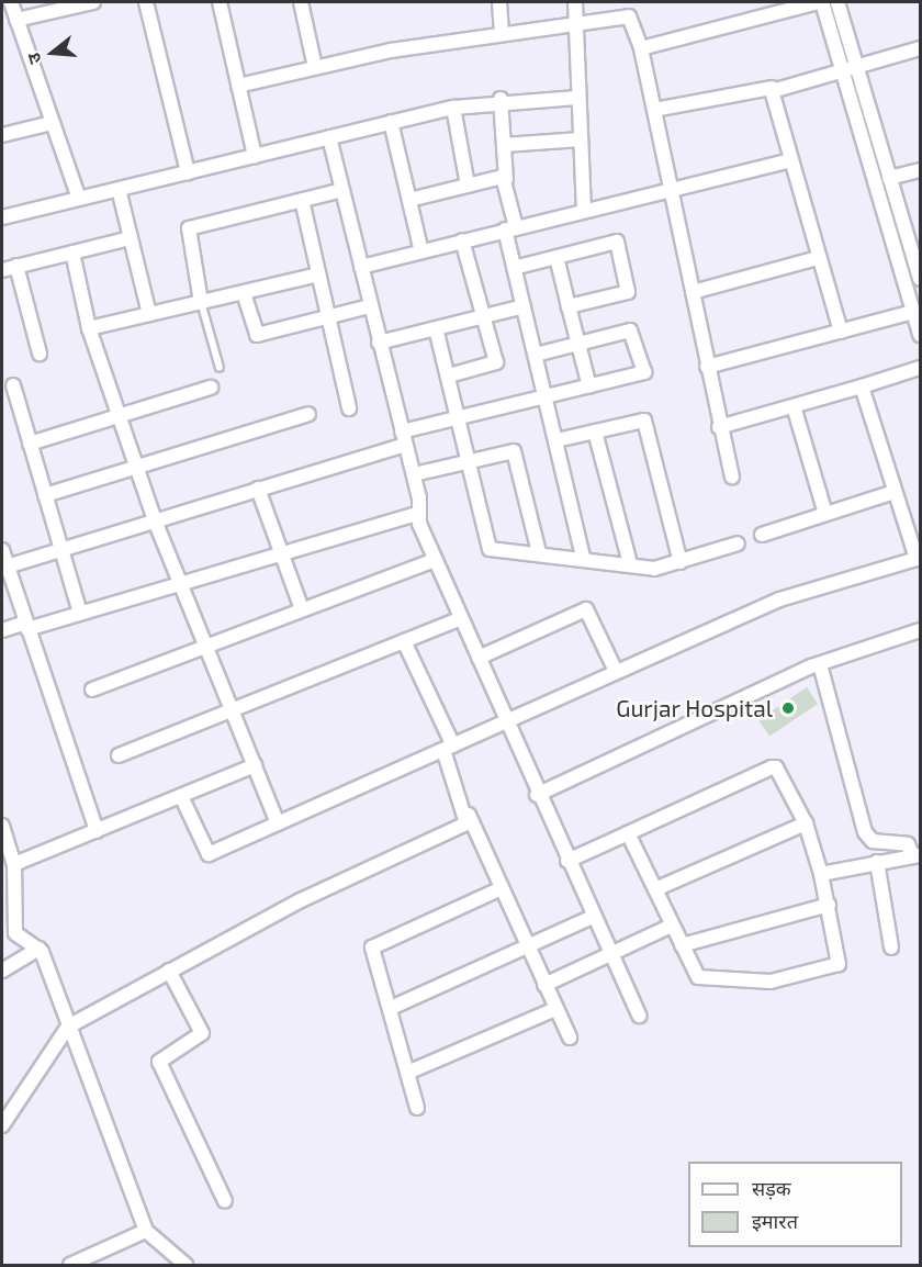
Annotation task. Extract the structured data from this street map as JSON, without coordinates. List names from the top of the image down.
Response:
{
  "places": ["Gurjar Hospital"],
  "legend": ["सड़क", "इमारत"],
  "north": "left"
}
